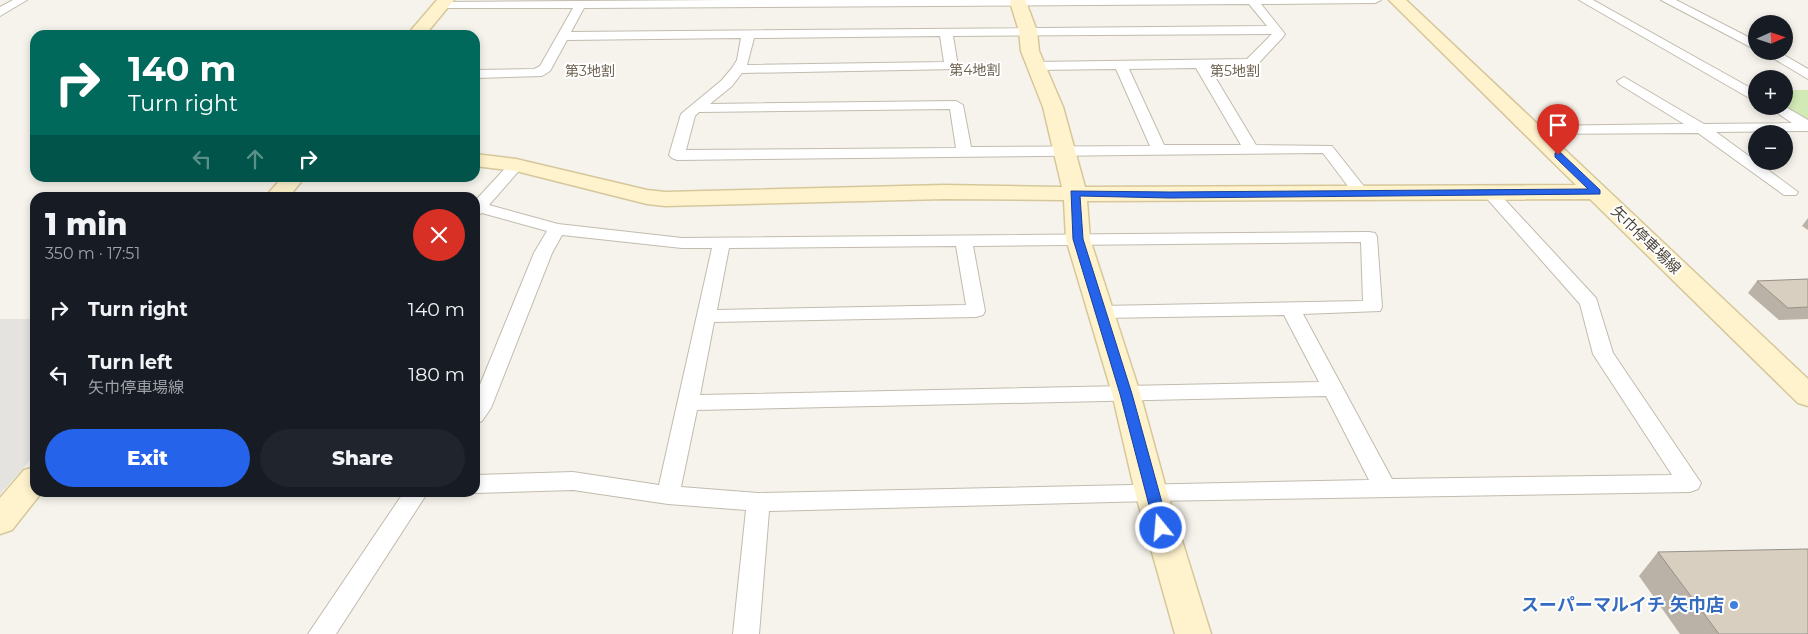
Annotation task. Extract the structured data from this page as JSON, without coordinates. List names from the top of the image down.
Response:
{
  "streets": {
    "street": ["矢巾停車場線"]
  },
  "districts": ["第4地割", "第3地割", "第5地割"],
  "places": ["スーパーマルイチ 矢巾店"],
  "north": "right",
  "page": {
    "map_buttons": ["+", "−"],
    "turn": ["140 m", "Turn right"],
    "heading": ["1 min", "350 m · 17:51"],
    "list": [
      {
        "name": "Turn right",
        "value": "140 m"
      },
      {
        "name": "Turn left",
        "note": "矢巾停車場線",
        "value": "180 m"
      }
    ],
    "buttons": ["Exit", "Share"]
  }
}
